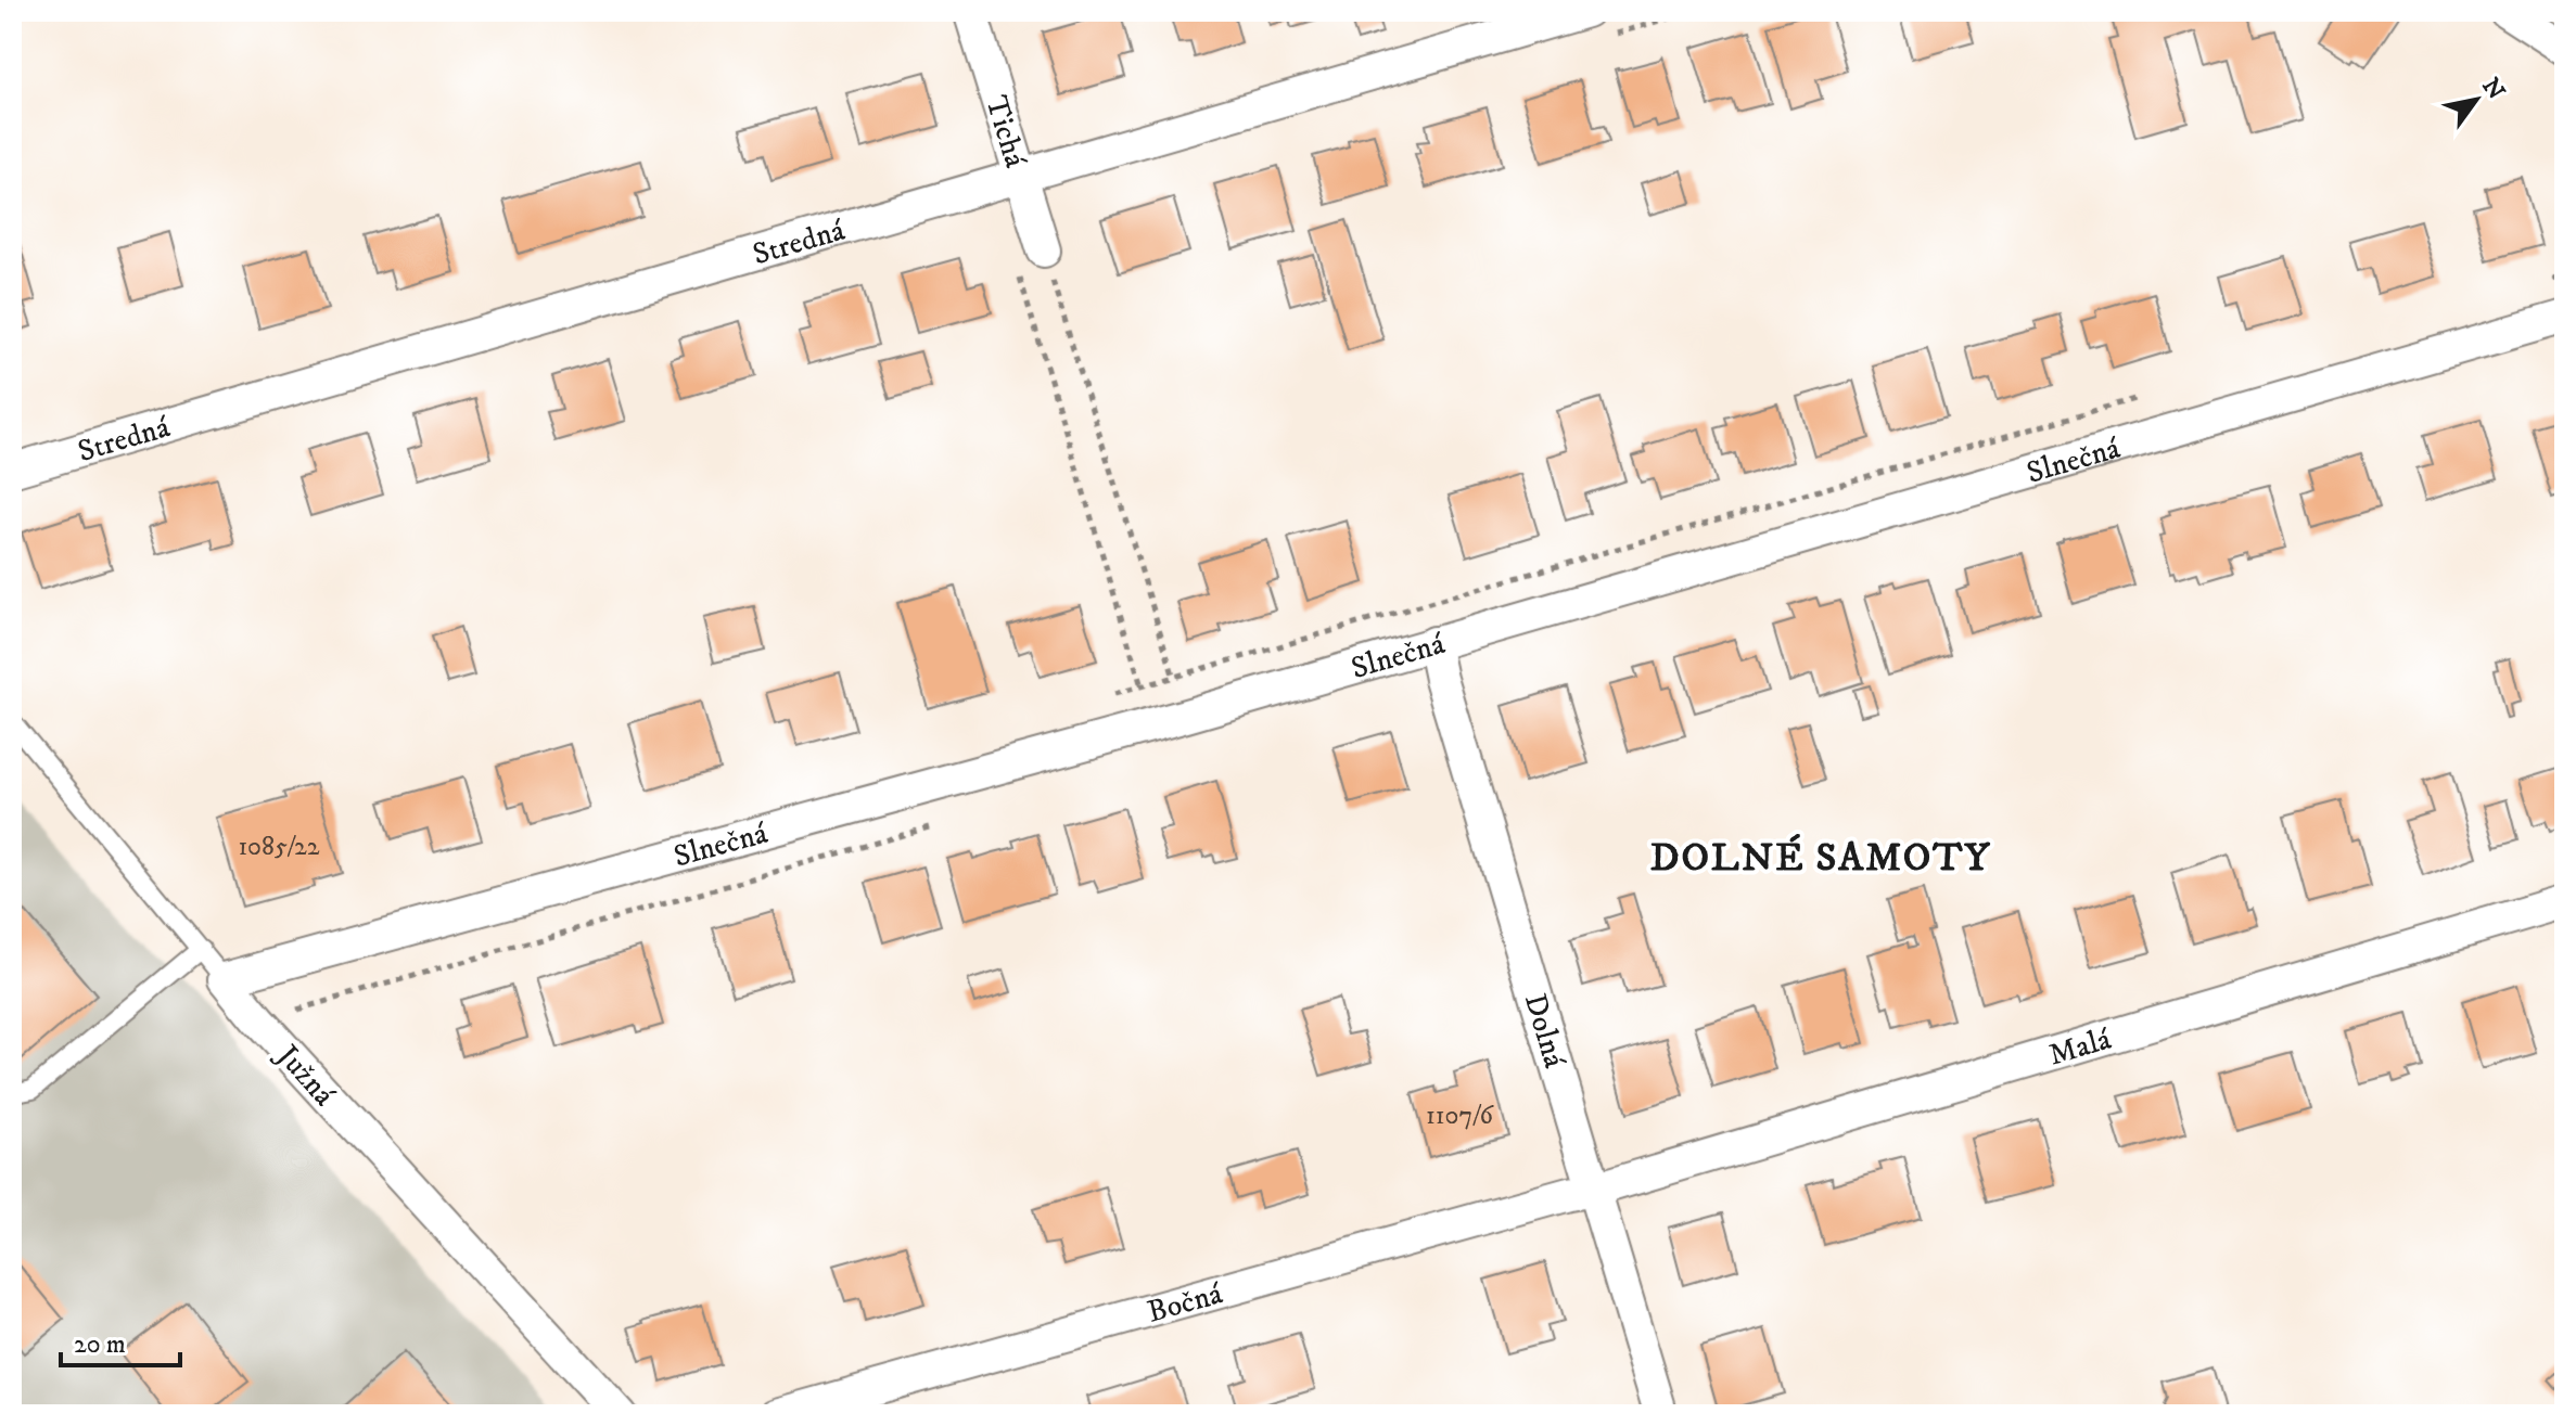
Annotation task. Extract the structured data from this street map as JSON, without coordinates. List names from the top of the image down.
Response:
{
  "streets": {
    "street": [
      "Tichá",
      "Stredná",
      "Slnečná",
      "Dolná",
      "Malá",
      "Južná",
      "Bočná"
    ]
  },
  "crossings": [
    ["Tichá", "Stredná"],
    ["Slnečná", "Dolná"],
    ["Slnečná", "Južná"],
    ["Dolná", "Malá"],
    ["Dolná", "Bočná"],
    ["Malá", "Bočná"]
  ],
  "districts": ["DOLNÉ SAMOTY"],
  "house_numbers": ["1085/22", "1107/6"],
  "scale_bar": "20 m",
  "north": "top right"
}
